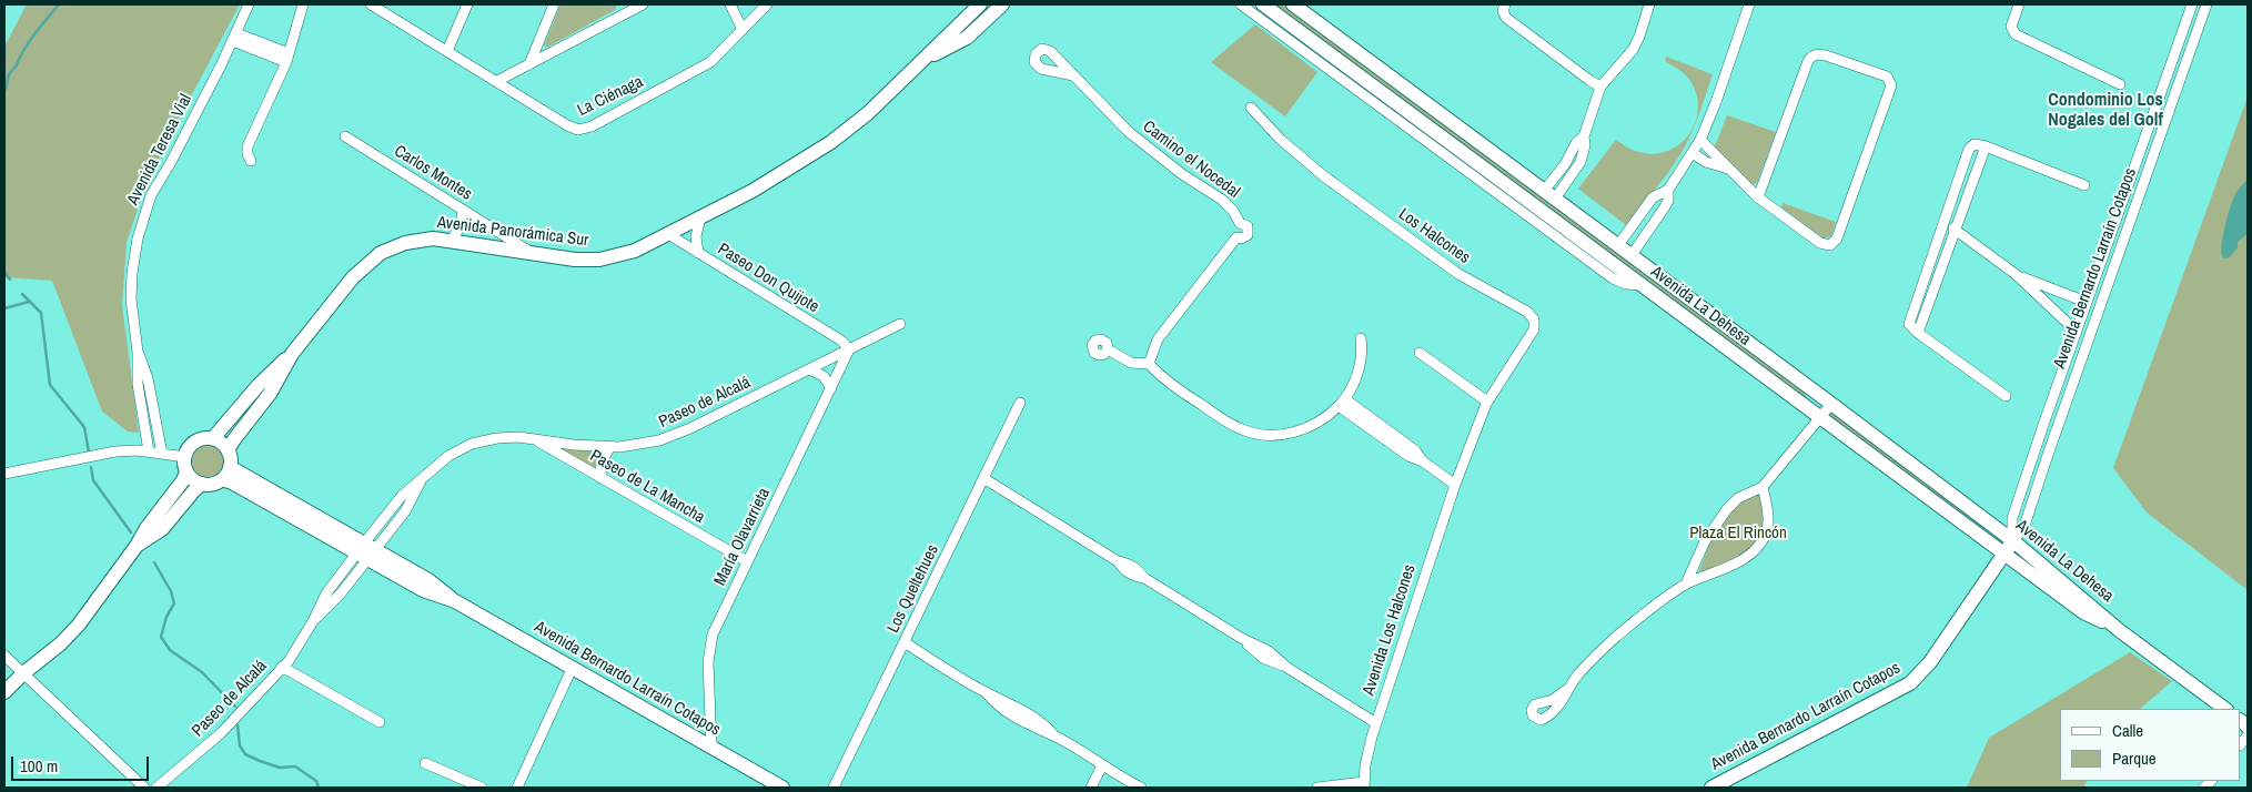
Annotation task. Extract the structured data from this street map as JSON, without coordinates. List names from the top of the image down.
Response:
{
  "streets": {
    "street": [
      "La Ciénaga",
      "Avenida Teresa Vial",
      "Camino el Nocedal",
      "Carlos Montes",
      "Avenida Panorámica Sur",
      "Los Halcones",
      "Avenida Bernardo Larraín Cotapos",
      "Paseo Don Quijote",
      "Avenida La Dehesa",
      "Paseo de Alcalá",
      "Paseo de La Mancha",
      "María Olavarrieta",
      "Los Queltehues",
      "Avenida Los Halcones"
    ]
  },
  "crossings": [
    ["Carlos Montes", "Avenida Panorámica Sur"],
    ["Avenida Panorámica Sur", "Avenida Bernardo Larraín Cotapos"],
    ["Avenida Panorámica Sur", "Paseo Don Quijote"],
    ["Los Halcones", "Avenida Los Halcones"],
    ["Avenida Bernardo Larraín Cotapos", "Avenida La Dehesa"],
    ["Avenida Bernardo Larraín Cotapos", "Paseo de Alcalá"],
    ["Avenida Bernardo Larraín Cotapos", "María Olavarrieta"],
    ["Paseo Don Quijote", "Paseo de Alcalá"],
    ["Paseo Don Quijote", "María Olavarrieta"],
    ["Paseo de Alcalá", "Paseo de La Mancha"],
    ["Paseo de Alcalá", "María Olavarrieta"],
    ["Paseo de La Mancha", "María Olavarrieta"]
  ],
  "districts": ["Condominio Los Nogales del Golf"],
  "parks": ["Plaza El Rincón"],
  "legend": ["Calle", "Parque"],
  "scale_bar": "100 m"
}
